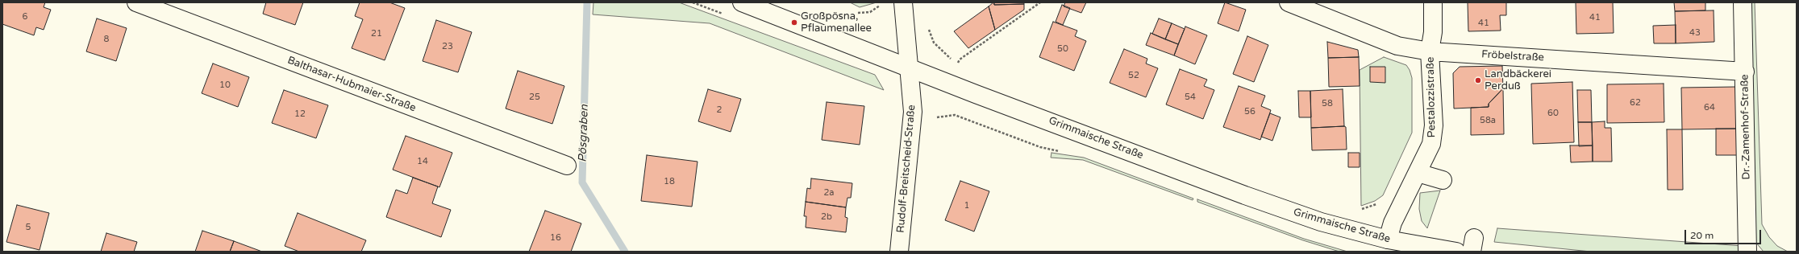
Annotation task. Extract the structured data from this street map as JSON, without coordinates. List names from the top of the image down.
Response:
{
  "streets": {
    "street": [
      "Fröbelstraße",
      "Balthasar-Hubmaier-Straße",
      "Pestalozzistraße",
      "Dr.-Zamenhof-Straße",
      "Grimmaische Straße",
      "Rudolf-Breitscheid-Straße"
    ]
  },
  "crossings": [
    ["Fröbelstraße", "Pestalozzistraße"],
    ["Fröbelstraße", "Dr.-Zamenhof-Straße"],
    ["Pestalozzistraße", "Grimmaische Straße"],
    ["Grimmaische Straße", "Rudolf-Breitscheid-Straße"]
  ],
  "water": ["Pösgraben"],
  "places": ["Großpösna, Pflaumenallee", "Landbäckerei Perduß"],
  "house_numbers": [
    "6",
    "41",
    "41",
    "43",
    "21",
    "8",
    "23",
    "50",
    "52",
    "10",
    "25",
    "54",
    "62",
    "58",
    "64",
    "2",
    "56",
    "60",
    "12",
    "58a",
    "14",
    "18",
    "2a",
    "1",
    "2b",
    "5",
    "16"
  ],
  "scale_bar": "20 m"
}
